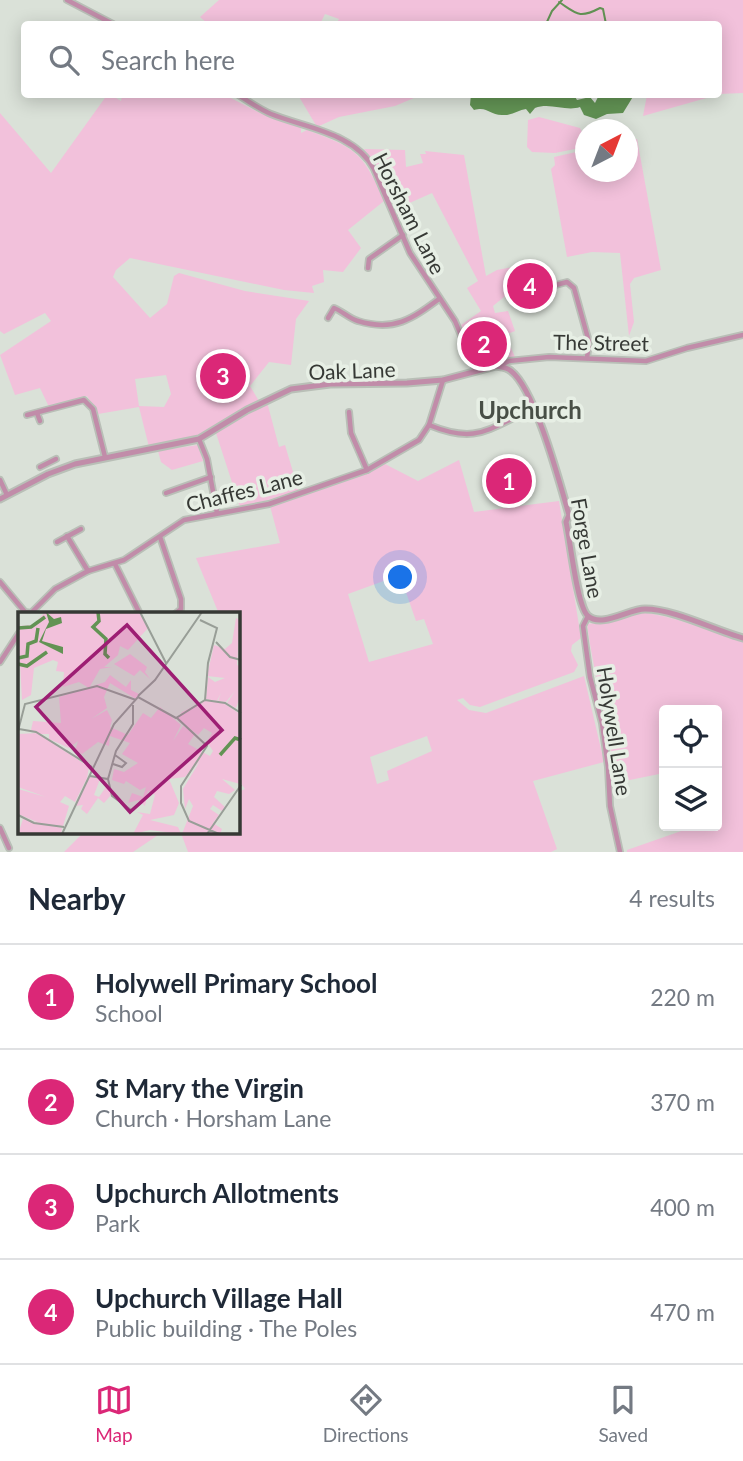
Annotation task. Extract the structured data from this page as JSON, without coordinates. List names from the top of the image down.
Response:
{
  "streets": {
    "street": [
      "Horsham Lane",
      "The Street",
      "Oak Lane",
      "Chaffes Lane",
      "Forge Lane",
      "Holywell Lane"
    ]
  },
  "crossings": [
    ["Horsham Lane", "Oak Lane"],
    ["The Street", "Oak Lane"],
    ["Oak Lane", "Chaffes Lane"],
    ["Forge Lane", "Holywell Lane"]
  ],
  "districts": ["Upchurch"],
  "north": "top right",
  "page": {
    "search": "Search here",
    "pins": [
      "4",
      "2",
      "3",
      "1"
    ],
    "heading": ["Nearby", "4 results"],
    "list": [
      {
        "mark": "1",
        "name": "Holywell Primary School",
        "note": "School",
        "value": "220 m"
      },
      {
        "mark": "2",
        "name": "St Mary the Virgin",
        "note": "Church · Horsham Lane",
        "value": "370 m"
      },
      {
        "mark": "3",
        "name": "Upchurch Allotments",
        "note": "Park",
        "value": "400 m"
      },
      {
        "mark": "4",
        "name": "Upchurch Village Hall",
        "note": "Public building · The Poles",
        "value": "470 m"
      }
    ],
    "nav": ["Map", "Directions", "Saved"]
  }
}
